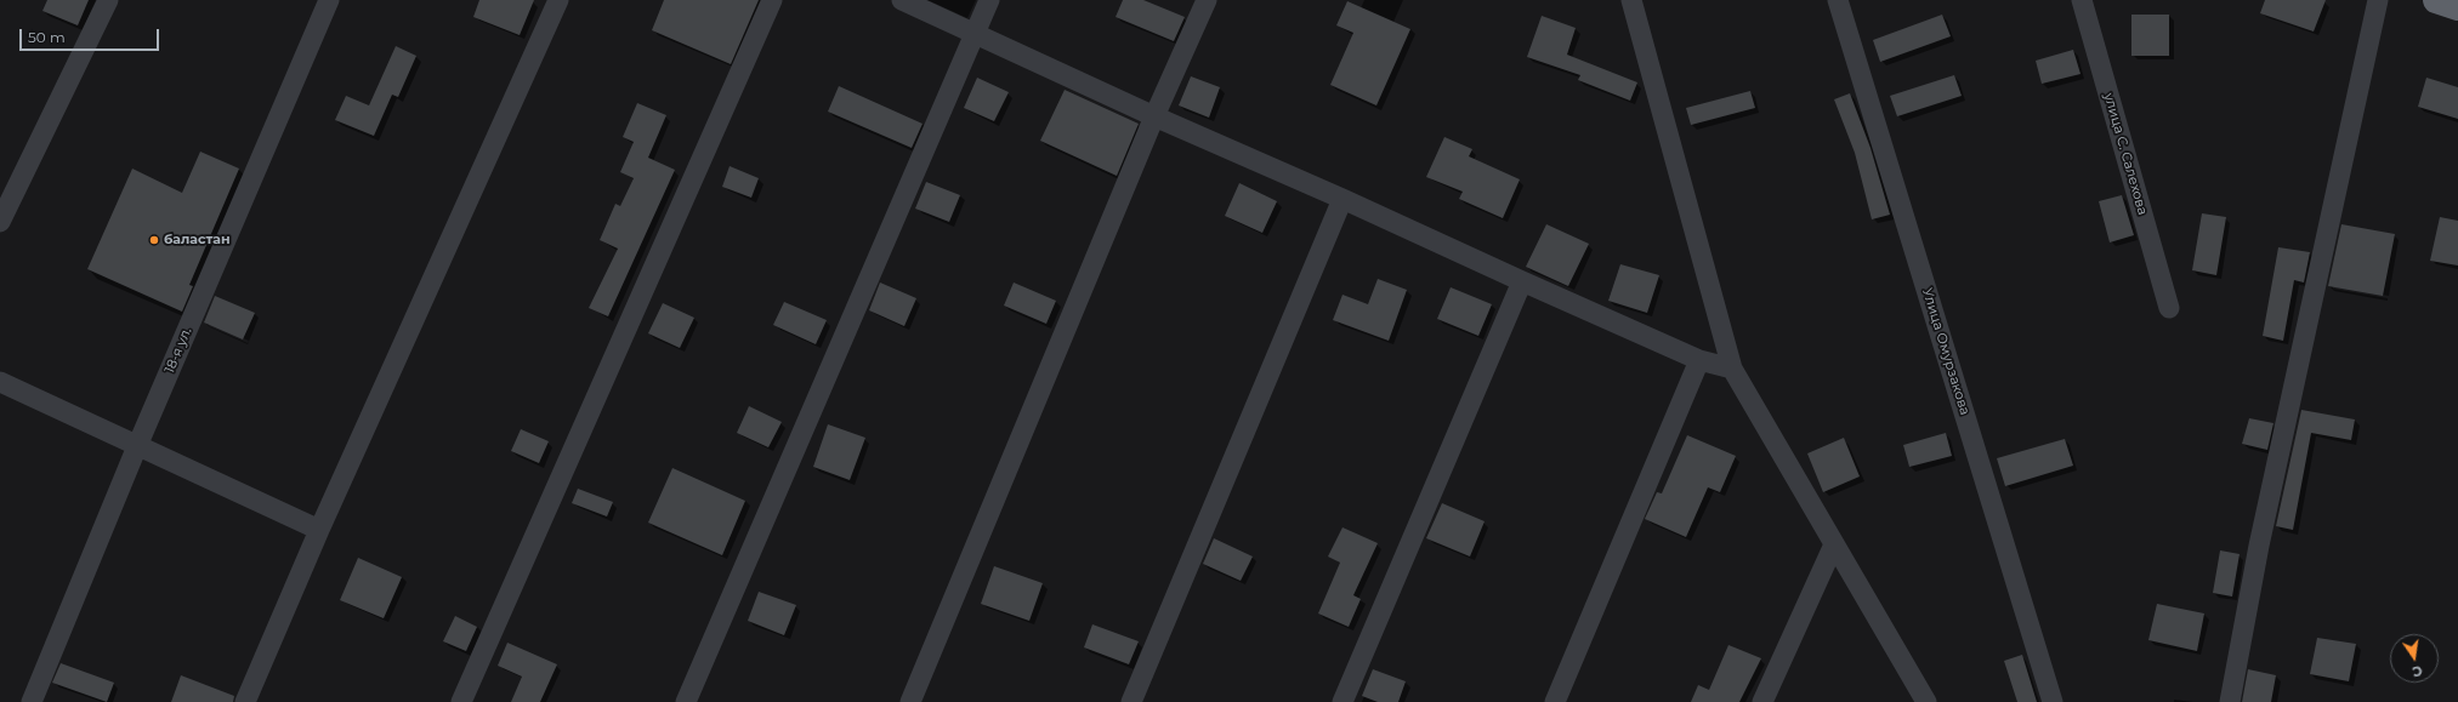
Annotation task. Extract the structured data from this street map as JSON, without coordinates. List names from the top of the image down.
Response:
{
  "streets": {
    "street": ["улица С. Салехова", "18-я ул.", "Улица Омурзакова"]
  },
  "places": ["баластан"],
  "scale_bar": "50 m",
  "north": "bottom"
}
